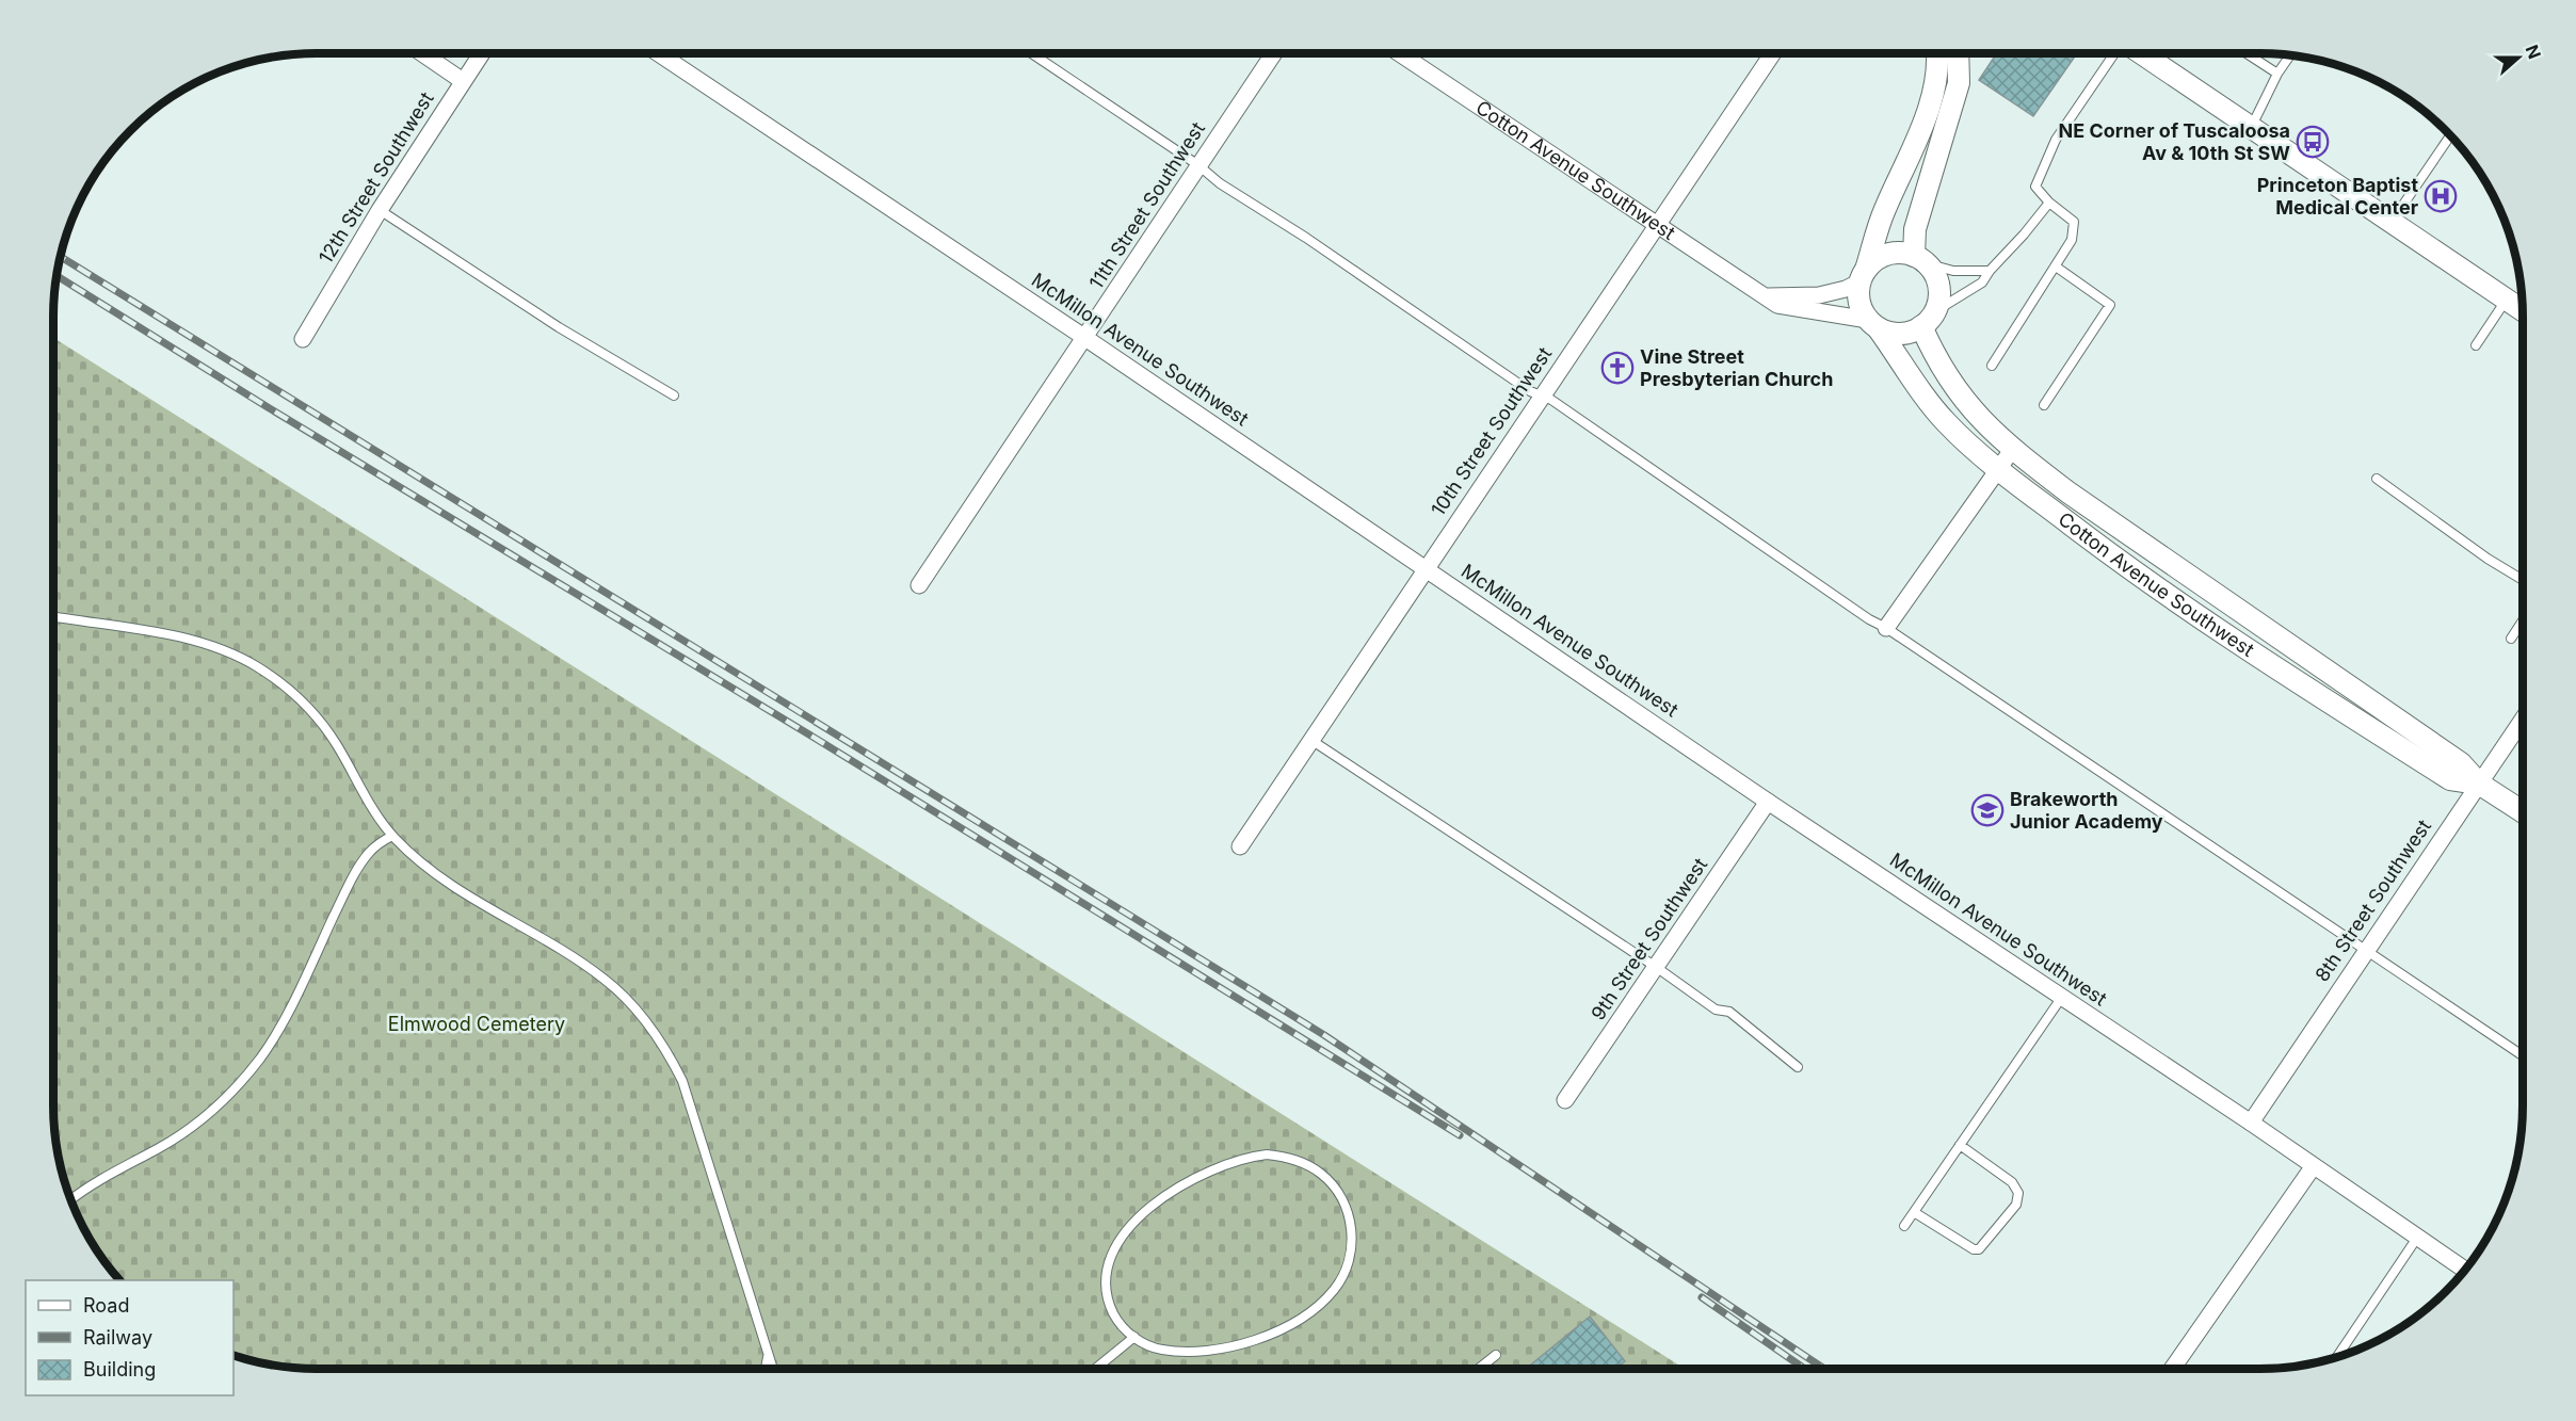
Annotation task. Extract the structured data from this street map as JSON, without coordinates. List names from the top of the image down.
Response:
{
  "streets": {
    "street": [
      "Cotton Avenue Southwest",
      "12th Street Southwest",
      "11th Street Southwest",
      "McMillon Avenue Southwest",
      "10th Street Southwest",
      "8th Street Southwest",
      "9th Street Southwest"
    ]
  },
  "crossings": [
    ["Cotton Avenue Southwest", "10th Street Southwest"],
    ["Cotton Avenue Southwest", "8th Street Southwest"],
    ["11th Street Southwest", "McMillon Avenue Southwest"],
    ["McMillon Avenue Southwest", "10th Street Southwest"],
    ["McMillon Avenue Southwest", "8th Street Southwest"],
    ["McMillon Avenue Southwest", "9th Street Southwest"]
  ],
  "parks": ["Elmwood Cemetery"],
  "places": {
    "bus stop": ["NE Corner of Tuscaloosa Av & 10th St SW"],
    "hospital": ["Princeton Baptist Medical Center"],
    "church": ["Vine Street Presbyterian Church"],
    "school or university": ["Brakeworth Junior Academy"]
  },
  "legend": ["Road", "Railway", "Building"],
  "north": "right"
}
